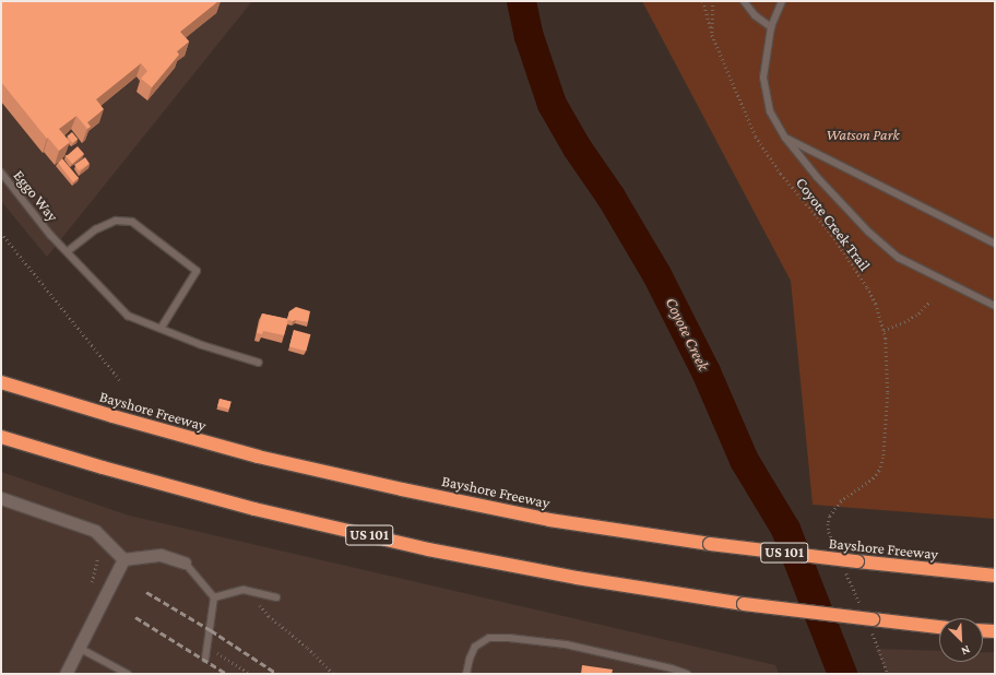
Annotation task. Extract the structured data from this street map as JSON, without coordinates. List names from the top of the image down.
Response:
{
  "streets": {
    "highway": ["Bayshore Freeway", "US 101"],
    "lane": ["Eggo Way"],
    "path": ["Coyote Creek Trail"]
  },
  "water": ["Coyote Creek"],
  "parks": ["Watson Park"],
  "north": "bottom right"
}
